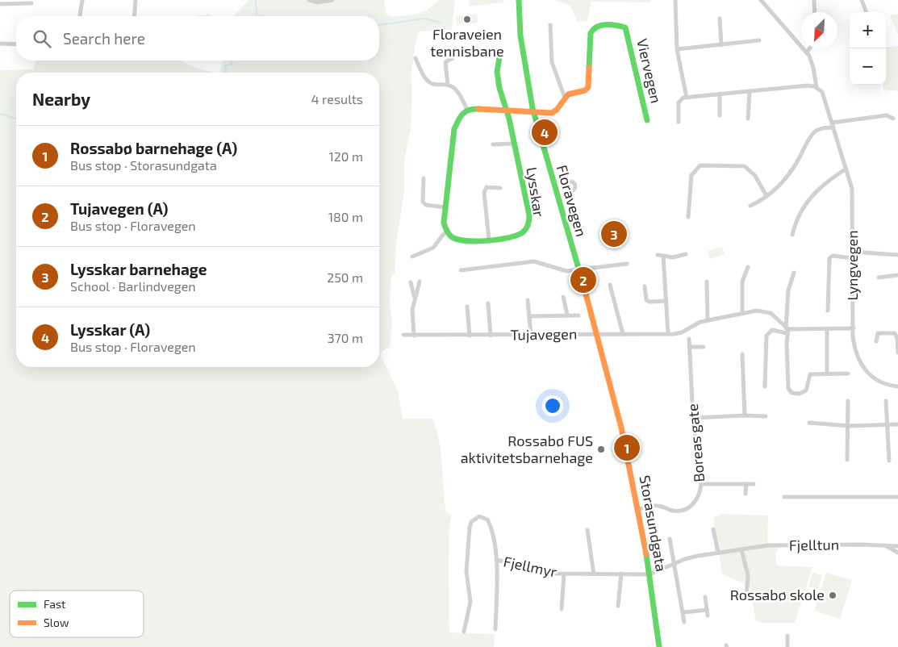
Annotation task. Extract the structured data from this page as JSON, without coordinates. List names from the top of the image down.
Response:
{
  "streets": {
    "street": [
      "Viervegen",
      "Lysskar",
      "Floravegen",
      "Lyngvegen",
      "Tujavegen",
      "Boreas gate",
      "Storasundgata",
      "Fjelltun",
      "Fjellmyr"
    ]
  },
  "crossings": [
    ["Viervegen", "Floravegen"],
    ["Floravegen", "Tujavegen"],
    ["Floravegen", "Storasundgata"],
    ["Tujavegen", "Storasundgata"],
    ["Boreas gate", "Storasundgata"],
    ["Storasundgata", "Fjelltun"],
    ["Storasundgata", "Fjellmyr"],
    ["Fjelltun", "Fjellmyr"]
  ],
  "places": ["Floraveien tennisbane", "Rossabø FUS aktivitetsbarnehage", "Rossabø skole"],
  "legend": ["Fast", "Slow"],
  "north": "bottom left",
  "page": {
    "map_buttons": ["+", "−"],
    "search": "Search here",
    "heading": ["Nearby", "4 results"],
    "pins": [
      "4",
      "3",
      "2",
      "1"
    ],
    "list": [
      {
        "mark": "1",
        "name": "Rossabø barnehage (A)",
        "note": "Bus stop · Storasundgata",
        "value": "120 m"
      },
      {
        "mark": "2",
        "name": "Tujavegen (A)",
        "note": "Bus stop · Floravegen",
        "value": "180 m"
      },
      {
        "mark": "3",
        "name": "Lysskar barnehage",
        "note": "School · Barlindvegen",
        "value": "250 m"
      },
      {
        "mark": "4",
        "name": "Lysskar (A)",
        "note": "Bus stop · Floravegen",
        "value": "370 m"
      }
    ]
  }
}
